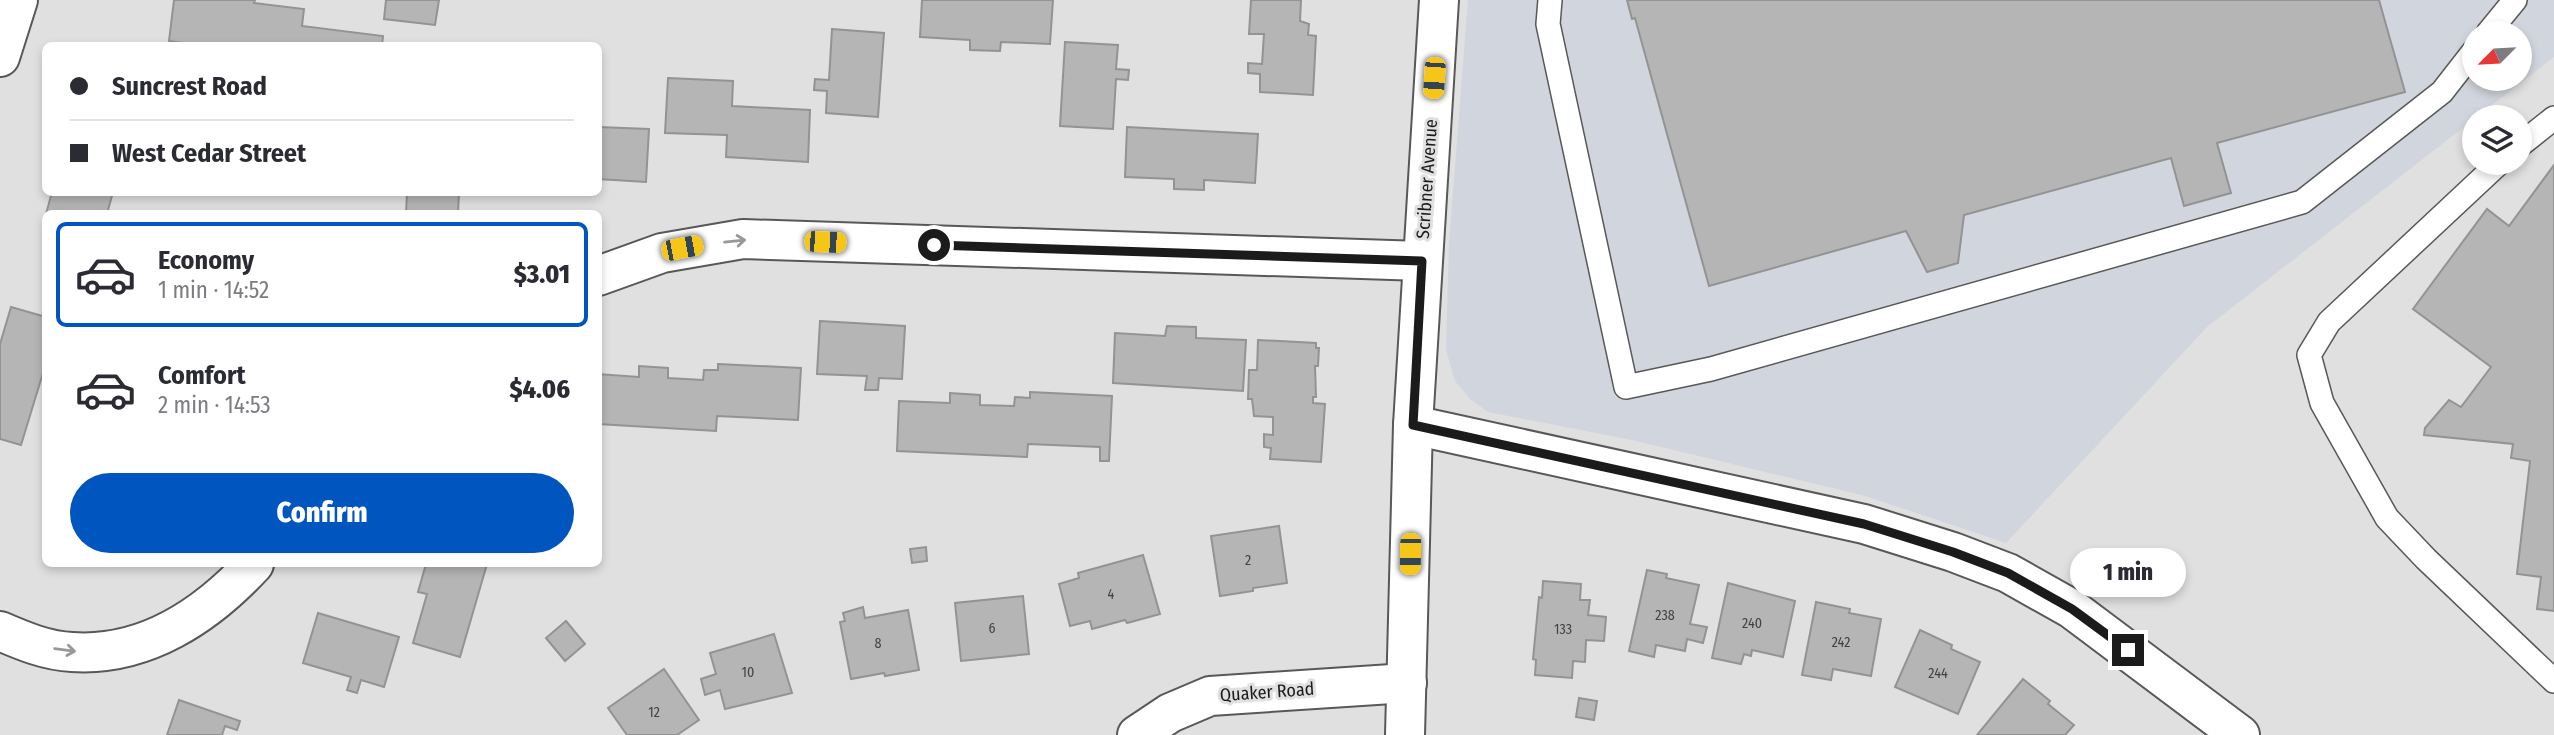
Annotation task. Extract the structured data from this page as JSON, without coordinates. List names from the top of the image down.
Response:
{
  "streets": {
    "street": ["Scribner Avenue", "Quaker Road"]
  },
  "crossings": [
    ["Scribner Avenue", "Quaker Road"]
  ],
  "house_numbers": [
    "2",
    "4",
    "238",
    "240",
    "6",
    "133",
    "242",
    "8",
    "10",
    "244",
    "12"
  ],
  "north": "bottom left",
  "page": {
    "banner": ["Suncrest Road", "West Cedar Street"],
    "list": [
      {
        "name": "Economy",
        "note": "1 min · 14:52",
        "value": "$3.01"
      },
      {
        "name": "Comfort",
        "note": "2 min · 14:53",
        "value": "$4.06"
      }
    ],
    "buttons": "Confirm",
    "bubble": "1 min"
  }
}
